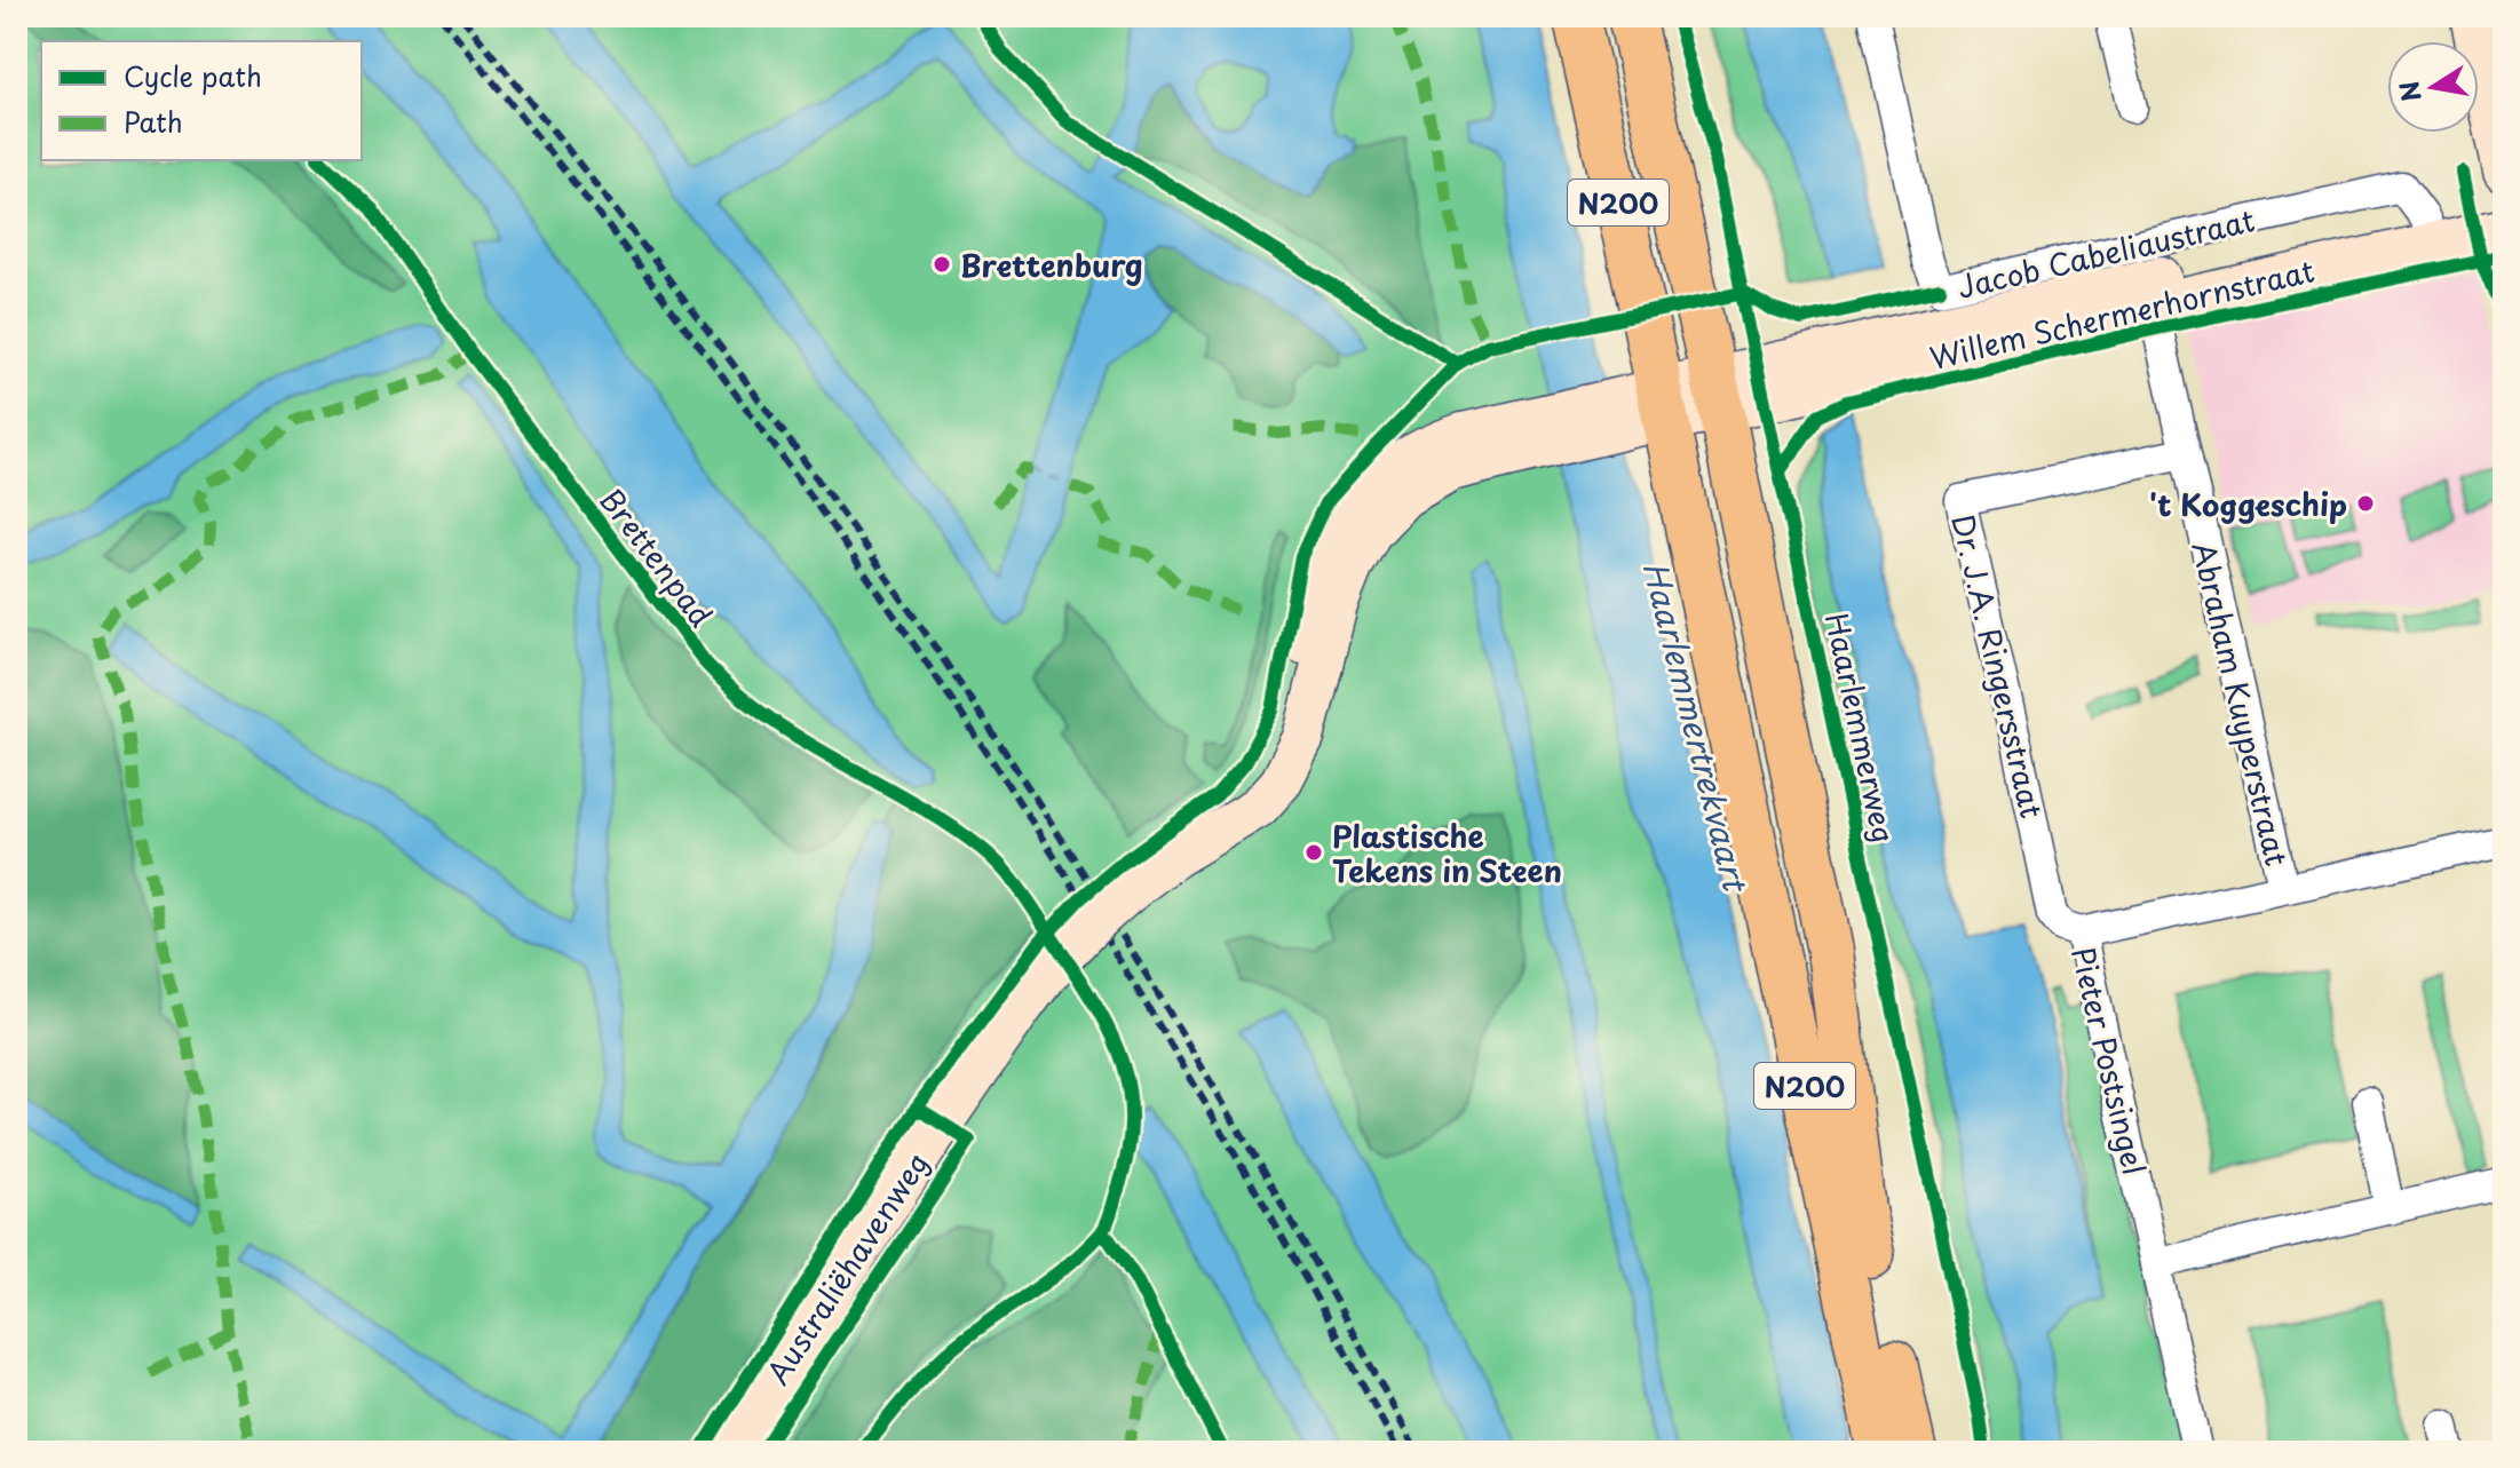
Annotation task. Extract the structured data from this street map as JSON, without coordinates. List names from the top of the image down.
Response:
{
  "streets": {
    "main road": ["N200"],
    "street": [
      "Jacob Cabeliaustraat",
      "Willem Schermerhornstraat",
      "Dr. J.A. Ringersstraat",
      "Abraham Kuyperstraat",
      "Pieter Postsingel",
      "Australiëhavenweg"
    ],
    "cycle path": ["Brettenpad", "Haarlemmerweg"]
  },
  "crossings": [
    ["N200", "Willem Schermerhornstraat"],
    ["N200", "Australiëhavenweg"],
    ["Jacob Cabeliaustraat", "Willem Schermerhornstraat"],
    ["Willem Schermerhornstraat", "Abraham Kuyperstraat"],
    ["Willem Schermerhornstraat", "Australiëhavenweg"],
    ["Dr. J.A. Ringersstraat", "Abraham Kuyperstraat"],
    ["Dr. J.A. Ringersstraat", "Pieter Postsingel"],
    ["Abraham Kuyperstraat", "Pieter Postsingel"]
  ],
  "water": ["Haarlemmertrekvaart"],
  "places": ["Brettenburg", "'t Koggeschip", "Plastische Tekens in Steen"],
  "legend": ["Cycle path", "Path"],
  "north": "left"
}
